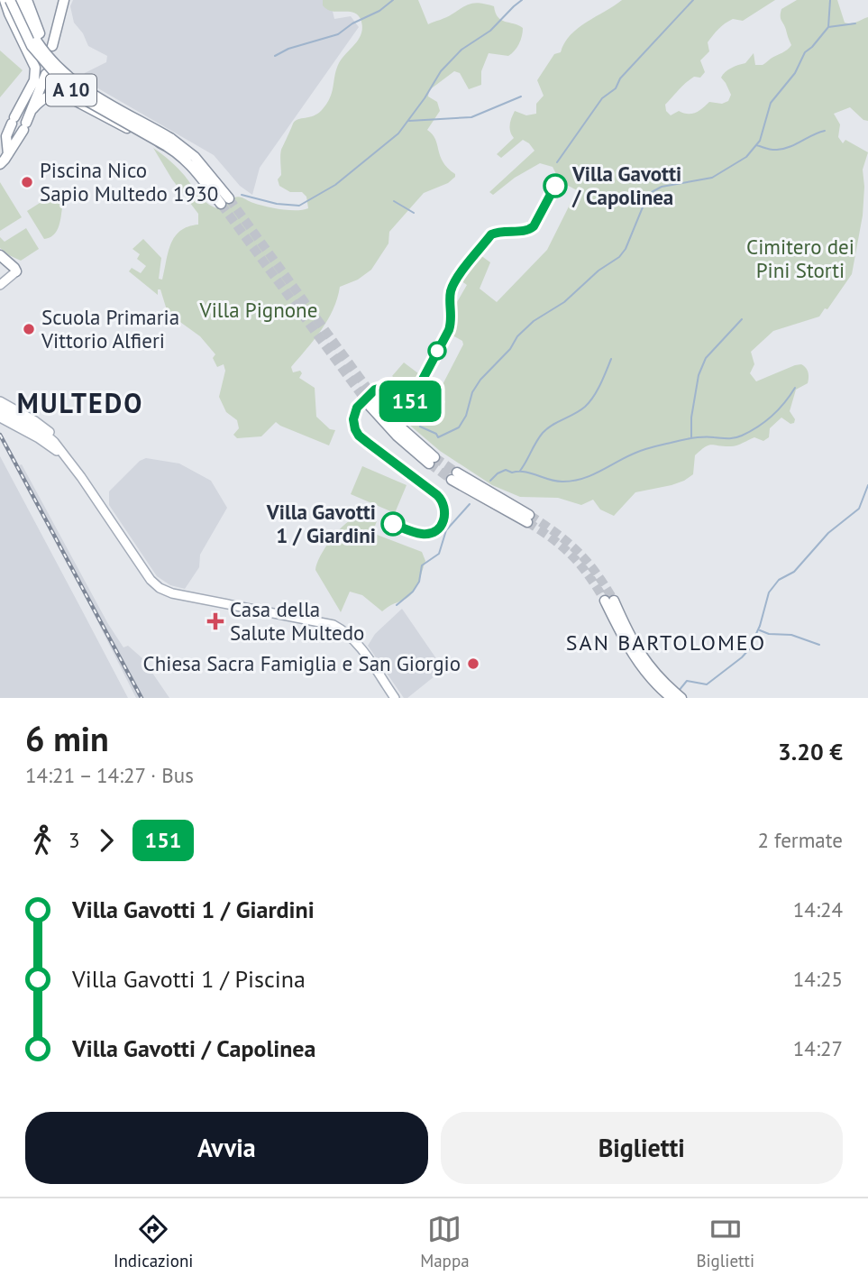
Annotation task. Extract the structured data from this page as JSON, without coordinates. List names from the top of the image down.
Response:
{
  "streets": {
    "highway": ["A 10"]
  },
  "districts": ["MULTEDO", "SAN BARTOLOMEO"],
  "parks": ["Cimitero dei Pini Storti", "Villa Pignone"],
  "places": {
    "other": [
      "Piscina Nico Sapio Multedo 1930",
      "Villa Gavotti / Capolinea",
      "Scuola Primaria Vittorio Alfieri",
      "Villa Gavotti 1 / Giardini",
      "Chiesa Sacra Famiglia e San Giorgio"
    ],
    "health": ["Casa della Salute Multedo"]
  },
  "lines": ["bus line 151"],
  "page": {
    "on_map": "151",
    "heading": ["6 min", "14:21 – 14:27 · Bus", "3.20 €"],
    "legs": ["3", "151", "2 fermate"],
    "list": [
      {
        "name": "Villa Gavotti 1 / Giardini",
        "value": "14:24"
      },
      {
        "name": "Villa Gavotti 1 / Piscina",
        "value": "14:25"
      },
      {
        "name": "Villa Gavotti / Capolinea",
        "value": "14:27"
      }
    ],
    "buttons": ["Avvia", "Biglietti"],
    "tabs": ["Indicazioni", "Mappa", "Biglietti"]
  }
}
